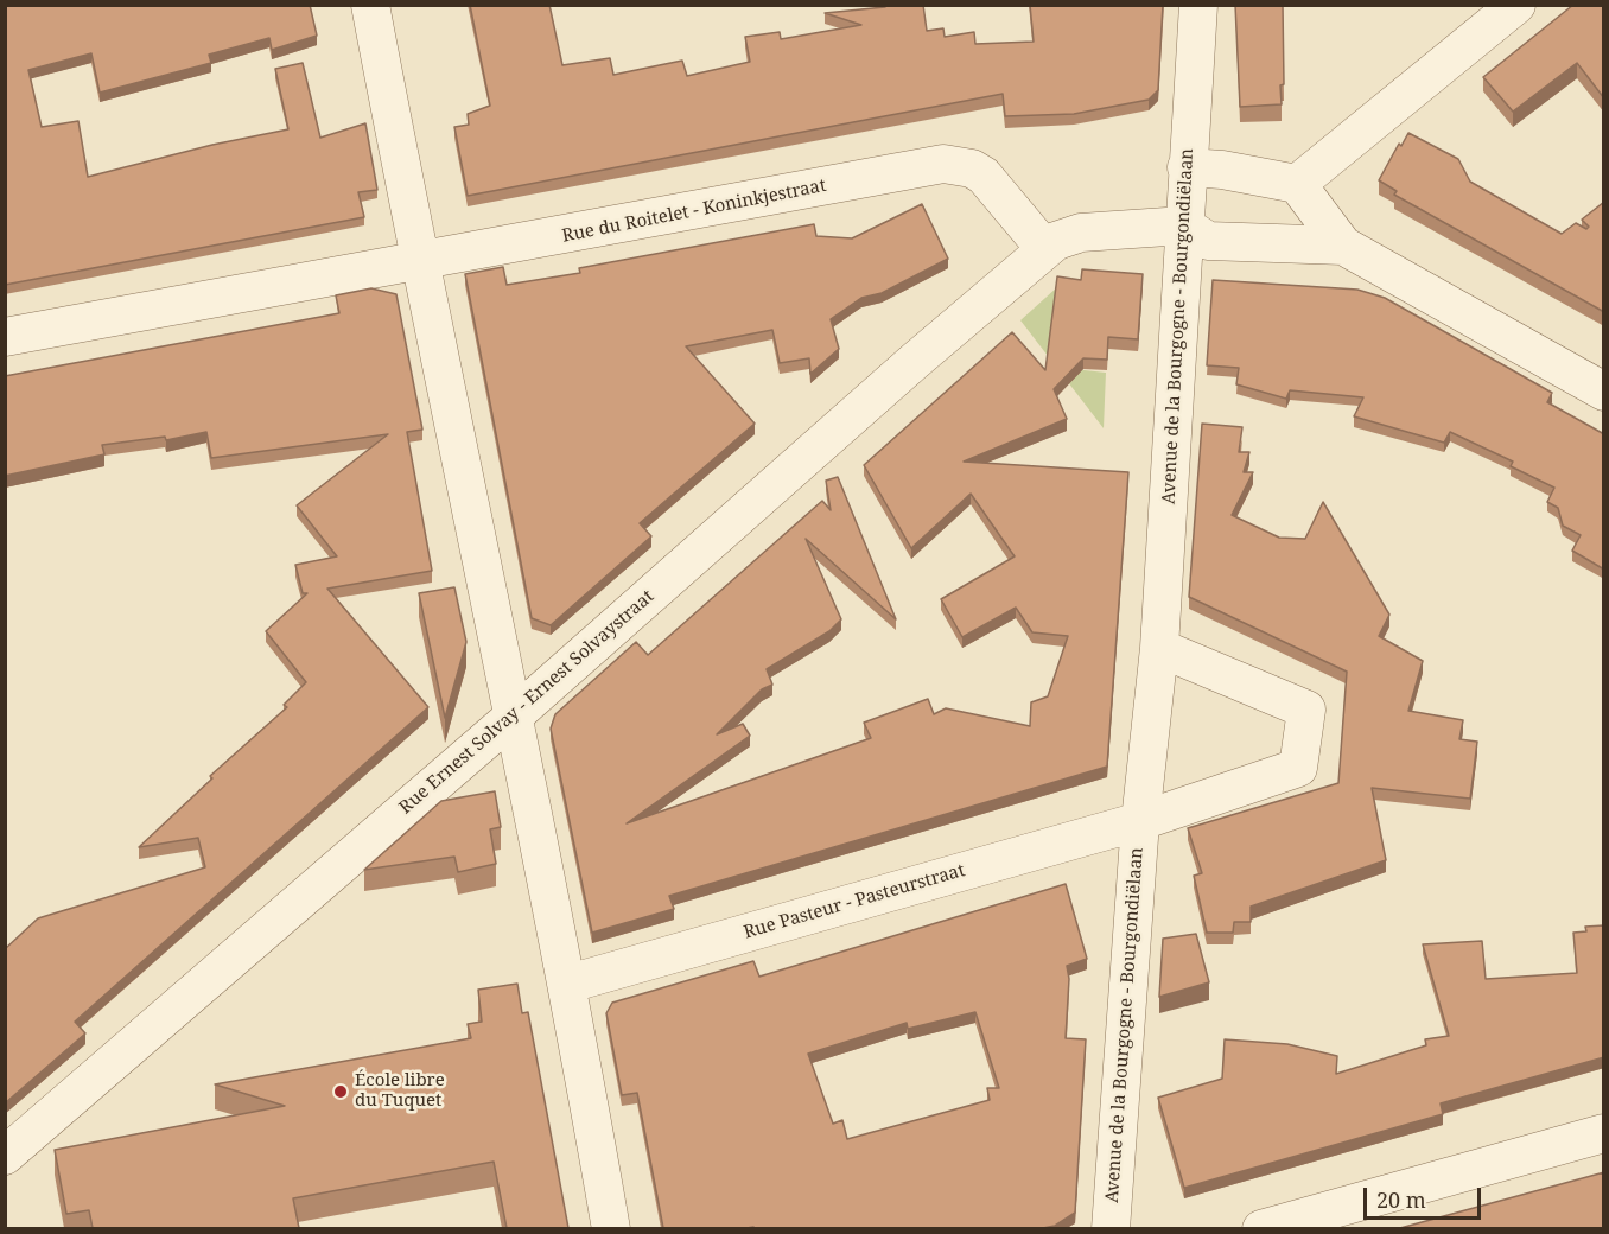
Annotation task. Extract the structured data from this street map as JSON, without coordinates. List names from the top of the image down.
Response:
{
  "streets": {
    "street": [
      "Rue du Roitelet - Koninkjestraat",
      "Avenue de la Bourgogne - Bourgondiëlaan",
      "Rue Ernest Solvay - Ernest Solvaystraat",
      "Rue Pasteur - Pasteurstraat"
    ]
  },
  "crossings": [
    ["Rue du Roitelet - Koninkjestraat", "Rue Ernest Solvay - Ernest Solvaystraat"],
    ["Avenue de la Bourgogne - Bourgondiëlaan", "Rue Pasteur - Pasteurstraat"]
  ],
  "places": ["École libre du Tuquet"],
  "scale_bar": "20 m"
}
